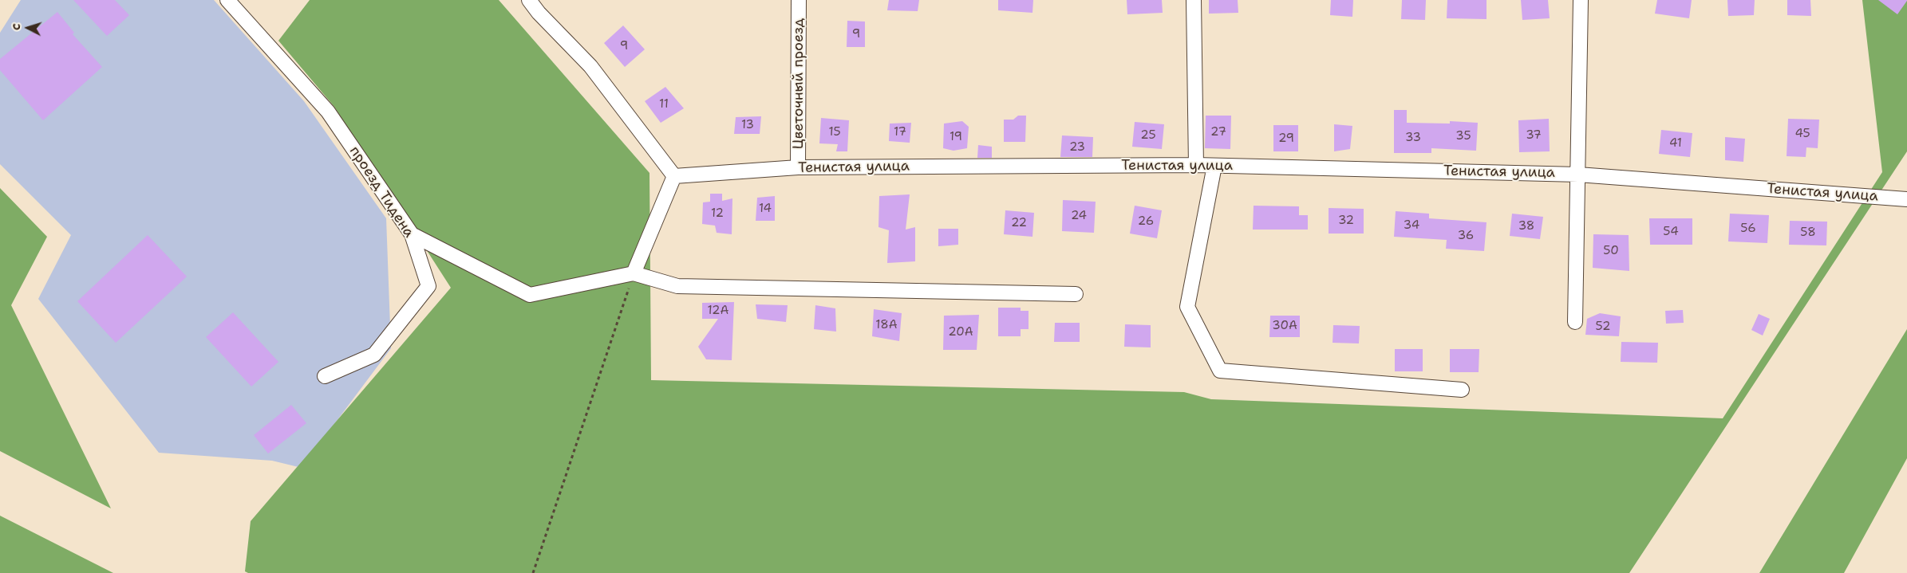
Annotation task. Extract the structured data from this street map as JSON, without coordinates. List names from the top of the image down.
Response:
{
  "streets": {
    "street": ["Цветочный проезд", "Тенистая улица", "проезд Тидена"]
  },
  "crossings": [
    ["Цветочный проезд", "Тенистая улица"]
  ],
  "house_numbers": [
    "9",
    "9",
    "11",
    "13",
    "15",
    "17",
    "27",
    "45",
    "25",
    "37",
    "35",
    "19",
    "33",
    "29",
    "41",
    "23",
    "14",
    "12",
    "24",
    "32",
    "26",
    "22",
    "34",
    "38",
    "56",
    "54",
    "58",
    "36",
    "50",
    "12А",
    "18А",
    "30А",
    "52",
    "20А"
  ],
  "north": "left"
}
